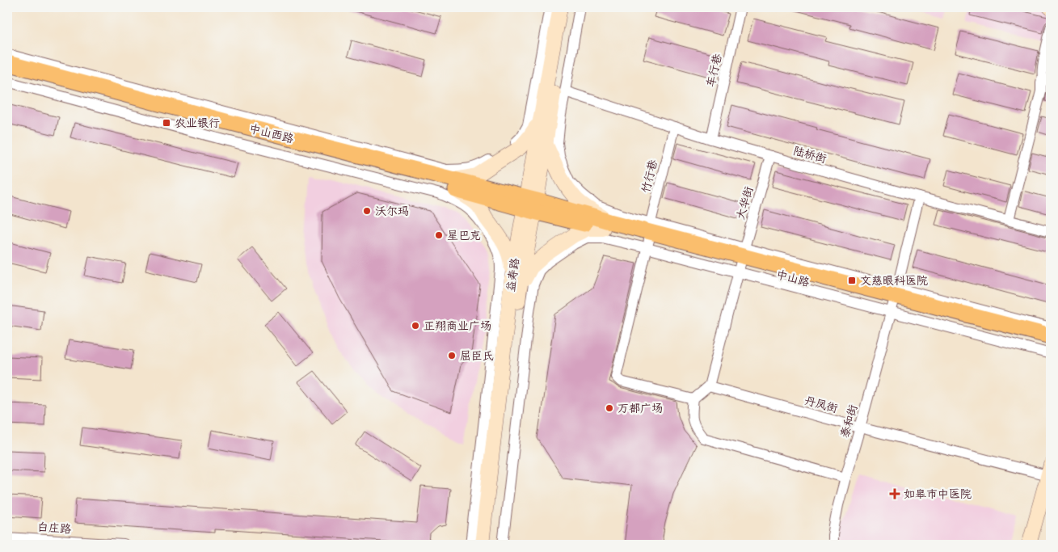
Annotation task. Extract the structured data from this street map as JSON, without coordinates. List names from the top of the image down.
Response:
{
  "streets": {
    "main road": ["中山西路", "益寿路", "中山路"],
    "street": [
      "车行巷",
      "陆桥街",
      "竹行巷",
      "大华街",
      "丹凤街",
      "泰和街",
      "白庄路"
    ]
  },
  "crossings": [
    ["车行巷", "陆桥街"],
    ["中山西路", "益寿路"],
    ["中山西路", "中山路"],
    ["陆桥街", "竹行巷"],
    ["陆桥街", "大华街"],
    ["陆桥街", "泰和街"],
    ["竹行巷", "中山路"],
    ["大华街", "中山路"],
    ["益寿路", "中山路"],
    ["中山路", "泰和街"],
    ["丹凤街", "泰和街"]
  ],
  "places": {
    "transit": ["农业银行", "文慈眼科医院"],
    "other": [
      "沃尔玛",
      "星巴克",
      "正翔商业广场",
      "屈臣氏",
      "万都广场"
    ],
    "health": ["如皋市中医院"]
  }
}
